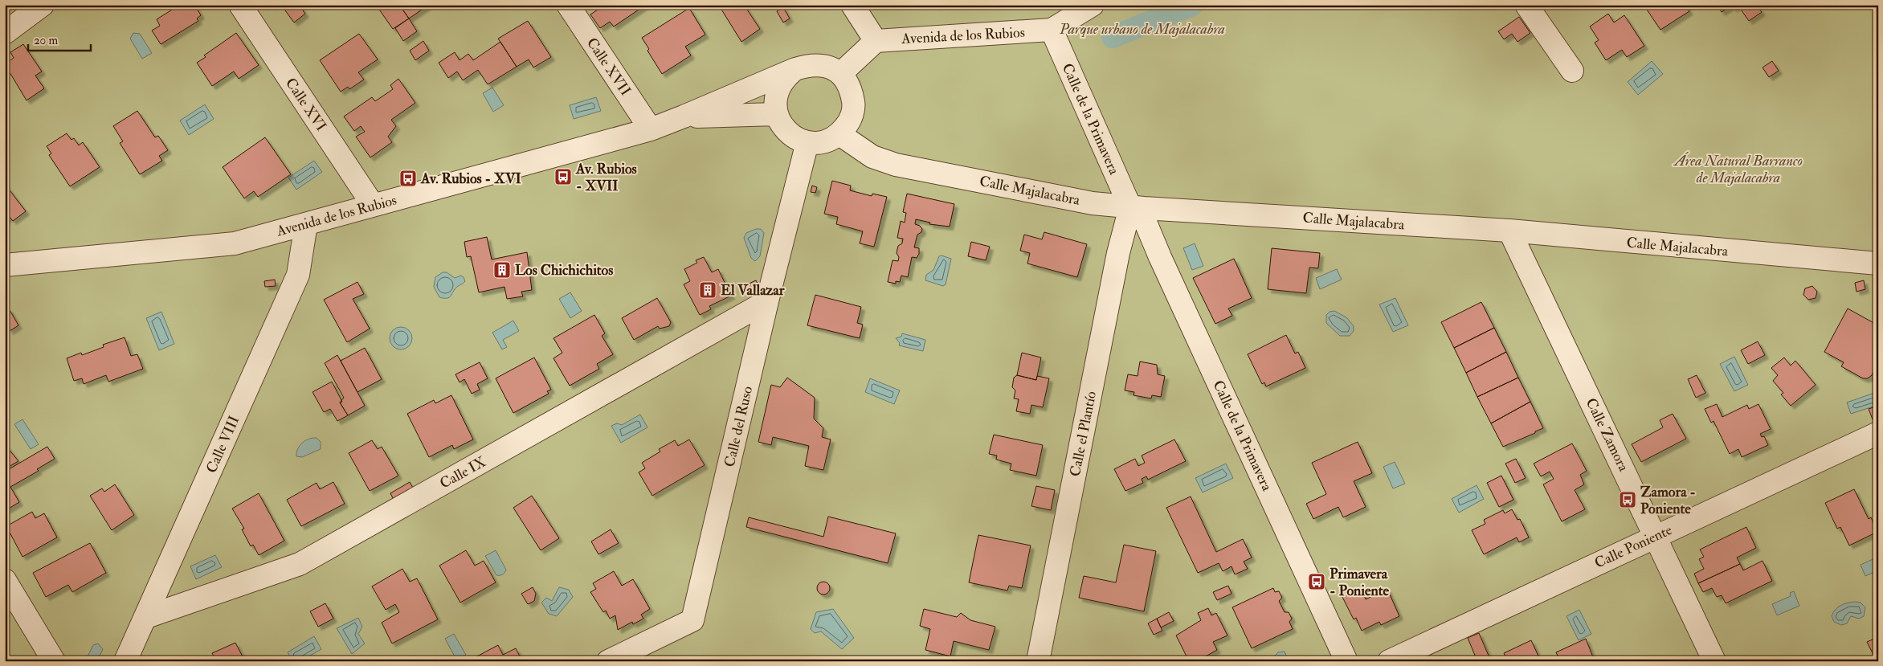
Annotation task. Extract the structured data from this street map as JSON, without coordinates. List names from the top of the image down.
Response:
{
  "streets": {
    "street": [
      "Avenida de los Rubios",
      "Calle XVII",
      "Calle XVI",
      "Calle de la Primavera",
      "Calle Majalacabra",
      "Calle del Ruso",
      "Calle el Plantío",
      "Calle Zamora",
      "Calle VIII",
      "Calle IX",
      "Calle Poniente"
    ]
  },
  "crossings": [
    ["Avenida de los Rubios", "Calle XVII"],
    ["Avenida de los Rubios", "Calle XVI"],
    ["Avenida de los Rubios", "Calle de la Primavera"],
    ["Avenida de los Rubios", "Calle Majalacabra"],
    ["Avenida de los Rubios", "Calle del Ruso"],
    ["Avenida de los Rubios", "Calle VIII"],
    ["Calle de la Primavera", "Calle Majalacabra"],
    ["Calle de la Primavera", "Calle el Plantío"],
    ["Calle Majalacabra", "Calle del Ruso"],
    ["Calle Majalacabra", "Calle el Plantío"],
    ["Calle Majalacabra", "Calle Zamora"],
    ["Calle del Ruso", "Calle IX"],
    ["Calle Zamora", "Calle Poniente"],
    ["Calle VIII", "Calle IX"]
  ],
  "parks": ["Parque urbano de Majalacabra", "Área Natural Barranco de Majalacabra"],
  "places": {
    "bus stop": [
      "Av. Rubios - XVII",
      "Av. Rubios - XVI",
      "Zamora - Poniente",
      "Primavera - Poniente"
    ],
    "building": ["Los Chichichitos", "El Vallazar"]
  },
  "scale_bar": "20 m"
}
